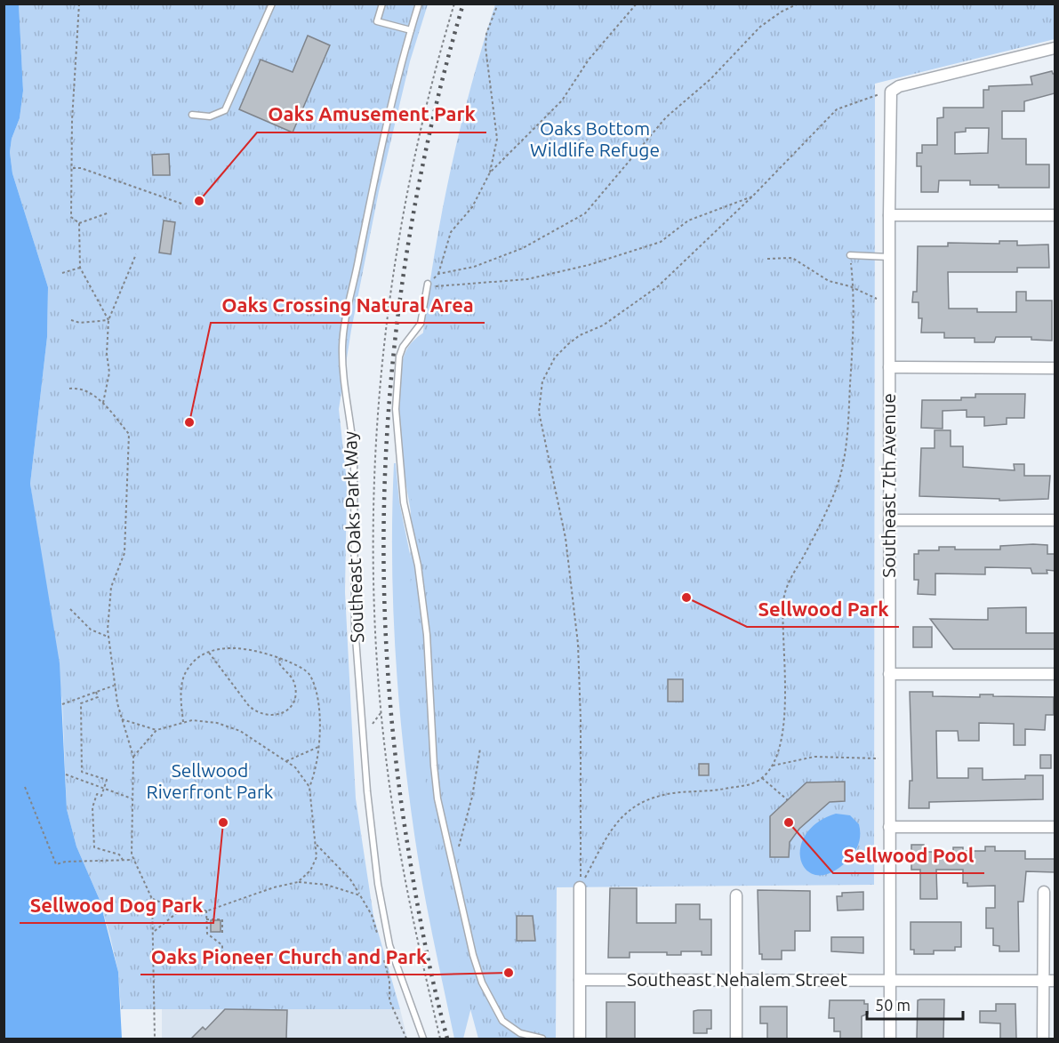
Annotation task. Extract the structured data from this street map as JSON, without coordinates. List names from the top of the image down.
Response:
{
  "streets": {
    "street": ["Southeast 7th Avenue", "Southeast Nehalem Street"],
    "lane": ["Southeast Oaks Park Way"]
  },
  "crossings": [
    ["Southeast 7th Avenue", "Southeast Nehalem Street"]
  ],
  "parks": ["Oaks Bottom Wildlife Refuge", "Sellwood Riverfront Park"],
  "places": [
    "Oaks Amusement Park",
    "Oaks Crossing Natural Area",
    "Sellwood Park",
    "Sellwood Dog Park",
    "Sellwood Pool",
    "Oaks Pioneer Church and Park"
  ],
  "scale_bar": "50 m"
}
